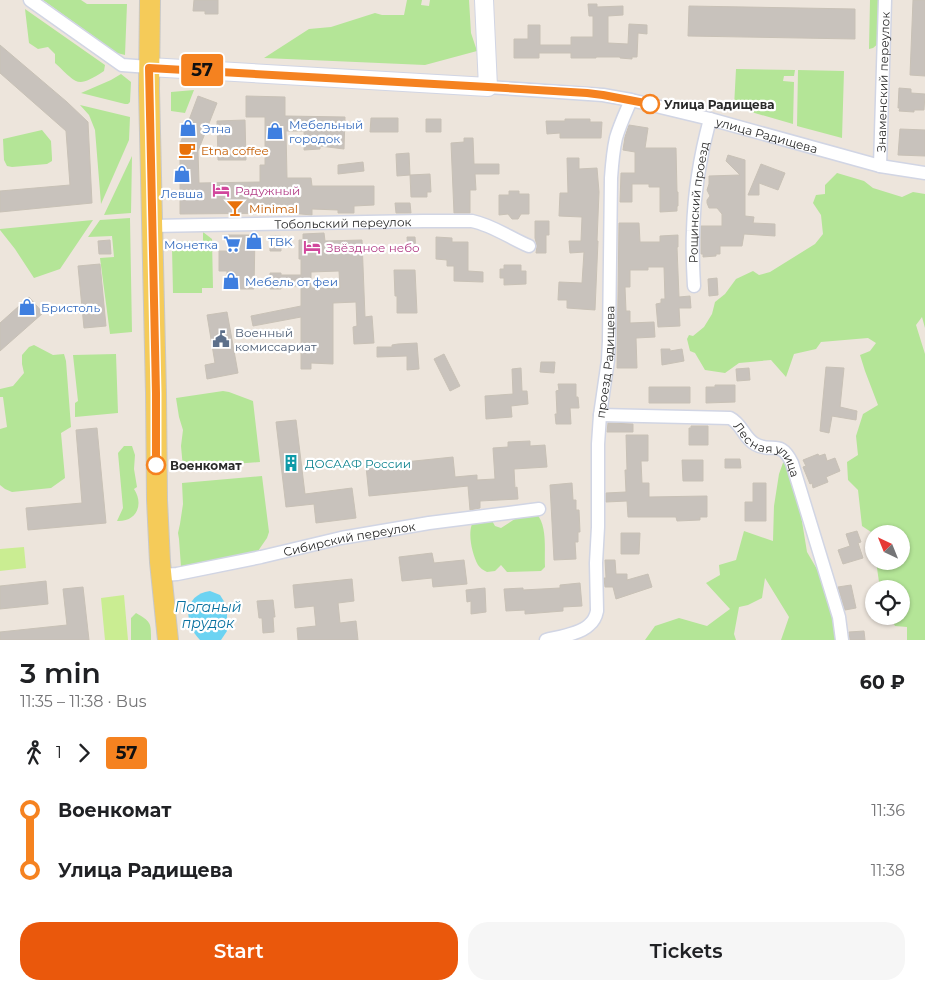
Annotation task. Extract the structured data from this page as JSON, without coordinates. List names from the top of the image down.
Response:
{
  "streets": {
    "main road": ["улица Радищева"],
    "street": [
      "Знаменский переулок",
      "Рощинский проезд",
      "Тобольский переулок",
      "проезд Радищева",
      "Лесная улица",
      "Сибирский переулок"
    ]
  },
  "crossings": [
    ["Знаменский переулок", "улица Радищева"],
    ["улица Радищева", "Рощинский проезд"],
    ["улица Радищева", "проезд Радищева"],
    ["проезд Радищева", "Лесная улица"]
  ],
  "water": ["Поганый прудок"],
  "places": {
    "other": ["Улица Радищева", "Военкомат"],
    "shop": [
      "Этна",
      "Мебельный городок",
      "Левша",
      "TBK",
      "Мебель от феи",
      "Бристоль"
    ],
    "cafe": ["Etna coffee"],
    "hotel": ["Радужный", "Звёздное небо"],
    "bar": ["Minimal"],
    "supermarket": ["Монетка"],
    "public building": ["Военный комиссариат"],
    "building": ["ДОСААФ России"]
  },
  "lines": ["bus line 57"],
  "north": "top left",
  "page": {
    "on_map": "57",
    "heading": ["3 min", "11:35 – 11:38 · Bus", "60 ₽"],
    "legs": ["1", "57"],
    "list": [
      {
        "name": "Военкомат",
        "value": "11:36"
      },
      {
        "name": "Улица Радищева",
        "value": "11:38"
      }
    ],
    "buttons": ["Start", "Tickets"]
  }
}
